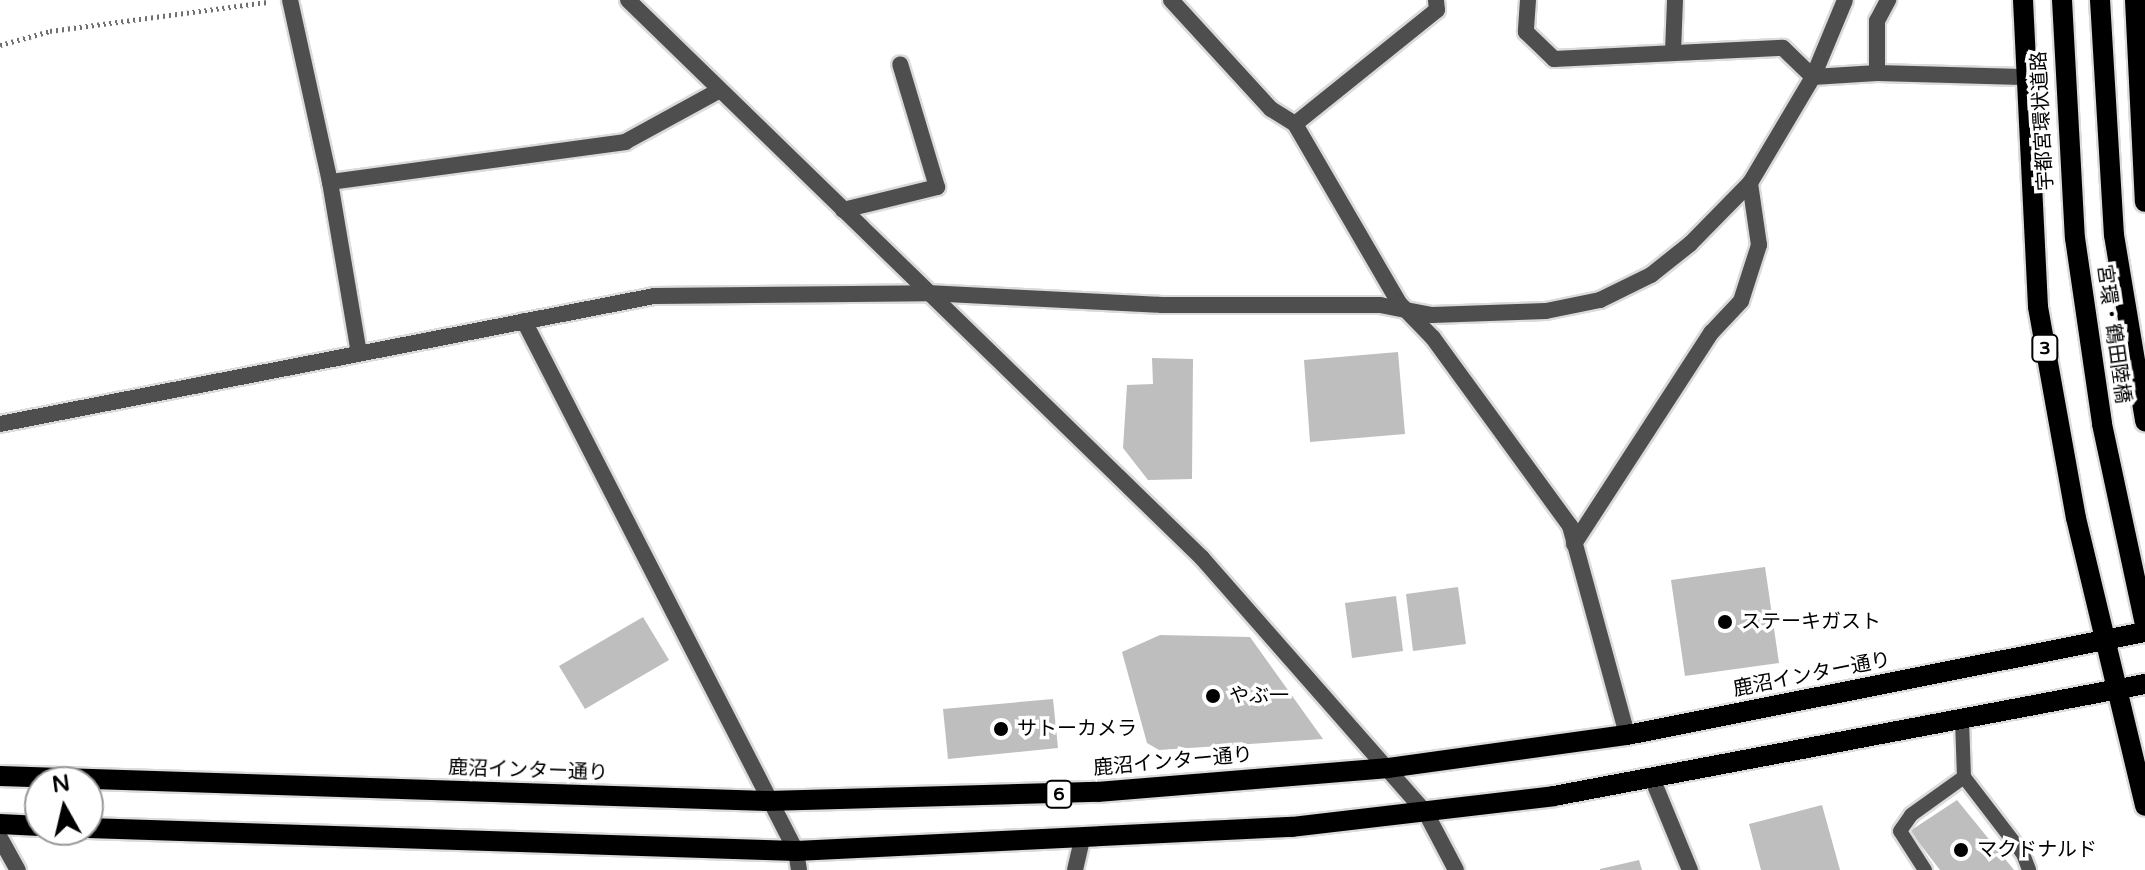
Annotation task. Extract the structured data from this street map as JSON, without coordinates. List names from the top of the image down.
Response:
{
  "streets": {
    "main road": [
      "宇都宮環状道路",
      "宮環・鶴田陸橋",
      "3",
      "鹿沼インター通り",
      "6"
    ]
  },
  "crossings": [
    ["宇都宮環状道路", "宮環・鶴田陸橋"],
    ["3", "鹿沼インター通り"]
  ],
  "places": [
    "ステーキガスト",
    "やぶ一",
    "サトーカメラ",
    "マクドナルド"
  ],
  "north": "top"
}
